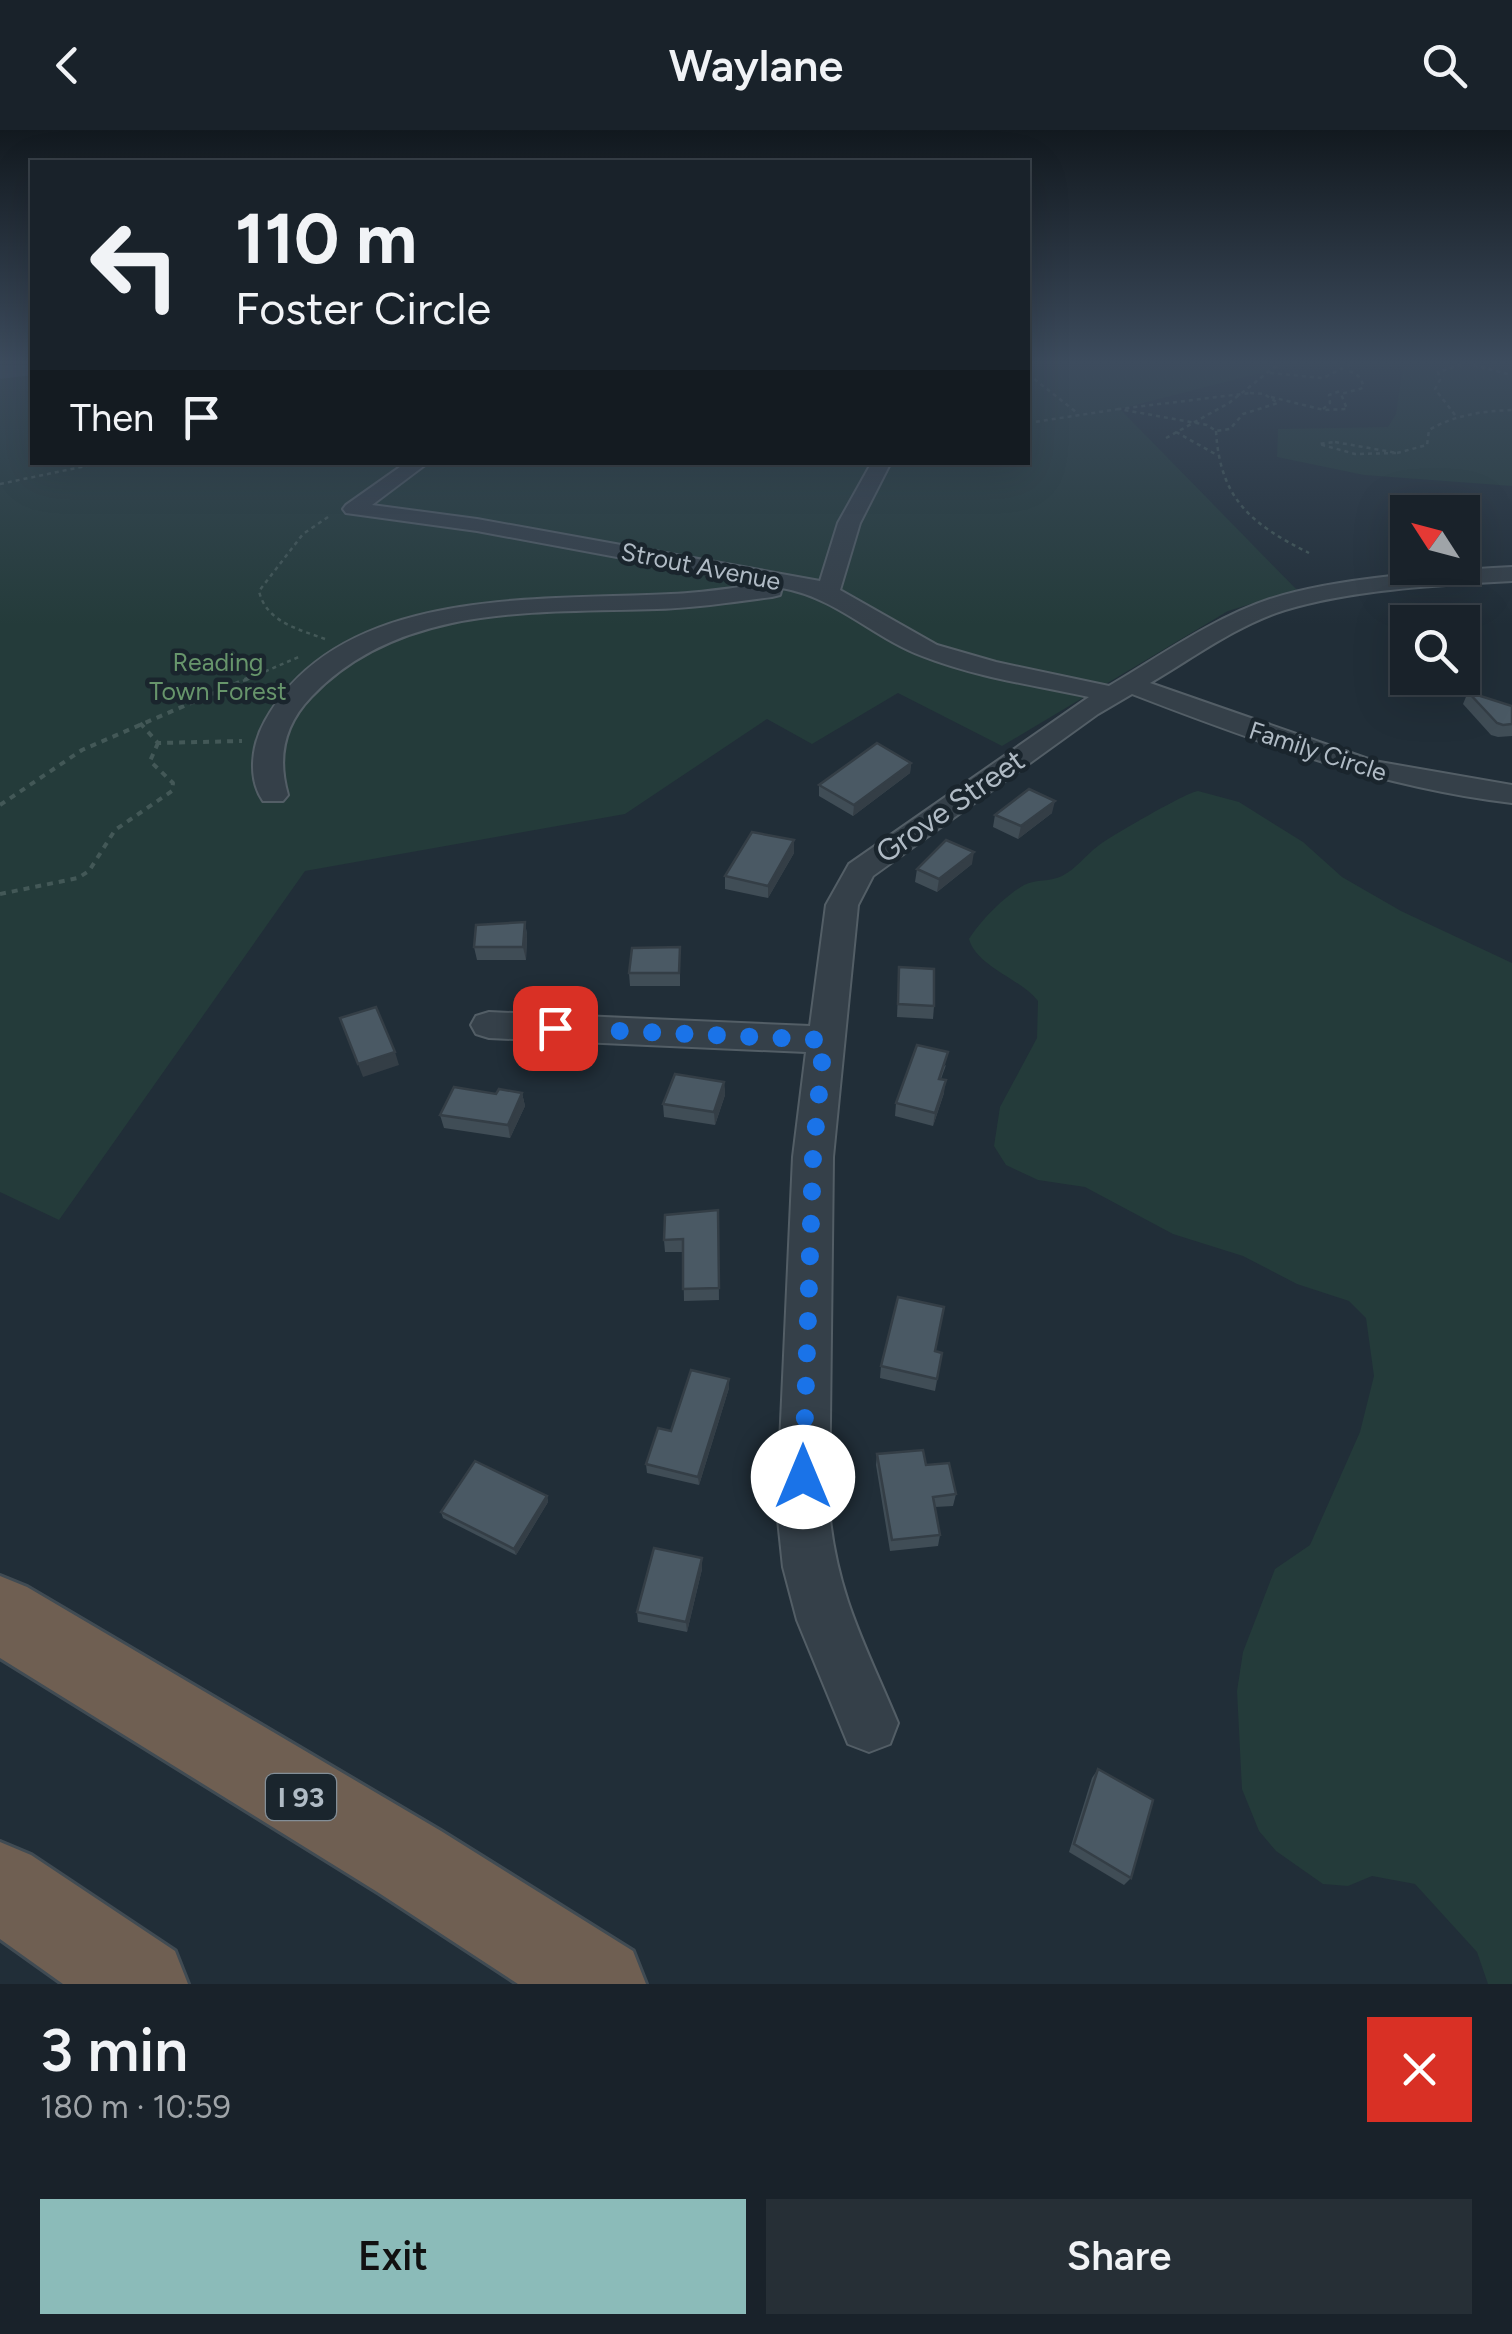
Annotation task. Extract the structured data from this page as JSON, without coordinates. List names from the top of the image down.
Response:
{
  "streets": {
    "highway": ["I 93"],
    "street": ["Strout Avenue", "Family Circle", "Grove Street"]
  },
  "crossings": [
    ["Strout Avenue", "Family Circle"],
    ["Strout Avenue", "Grove Street"],
    ["Family Circle", "Grove Street"]
  ],
  "parks": ["Reading Town Forest"],
  "north": "top left",
  "page": {
    "header": "Waylane",
    "turn": ["110 m", "Foster Circle"],
    "then": "Then",
    "heading": ["3 min", "180 m · 10:59"],
    "buttons": ["Exit", "Share"]
  }
}
